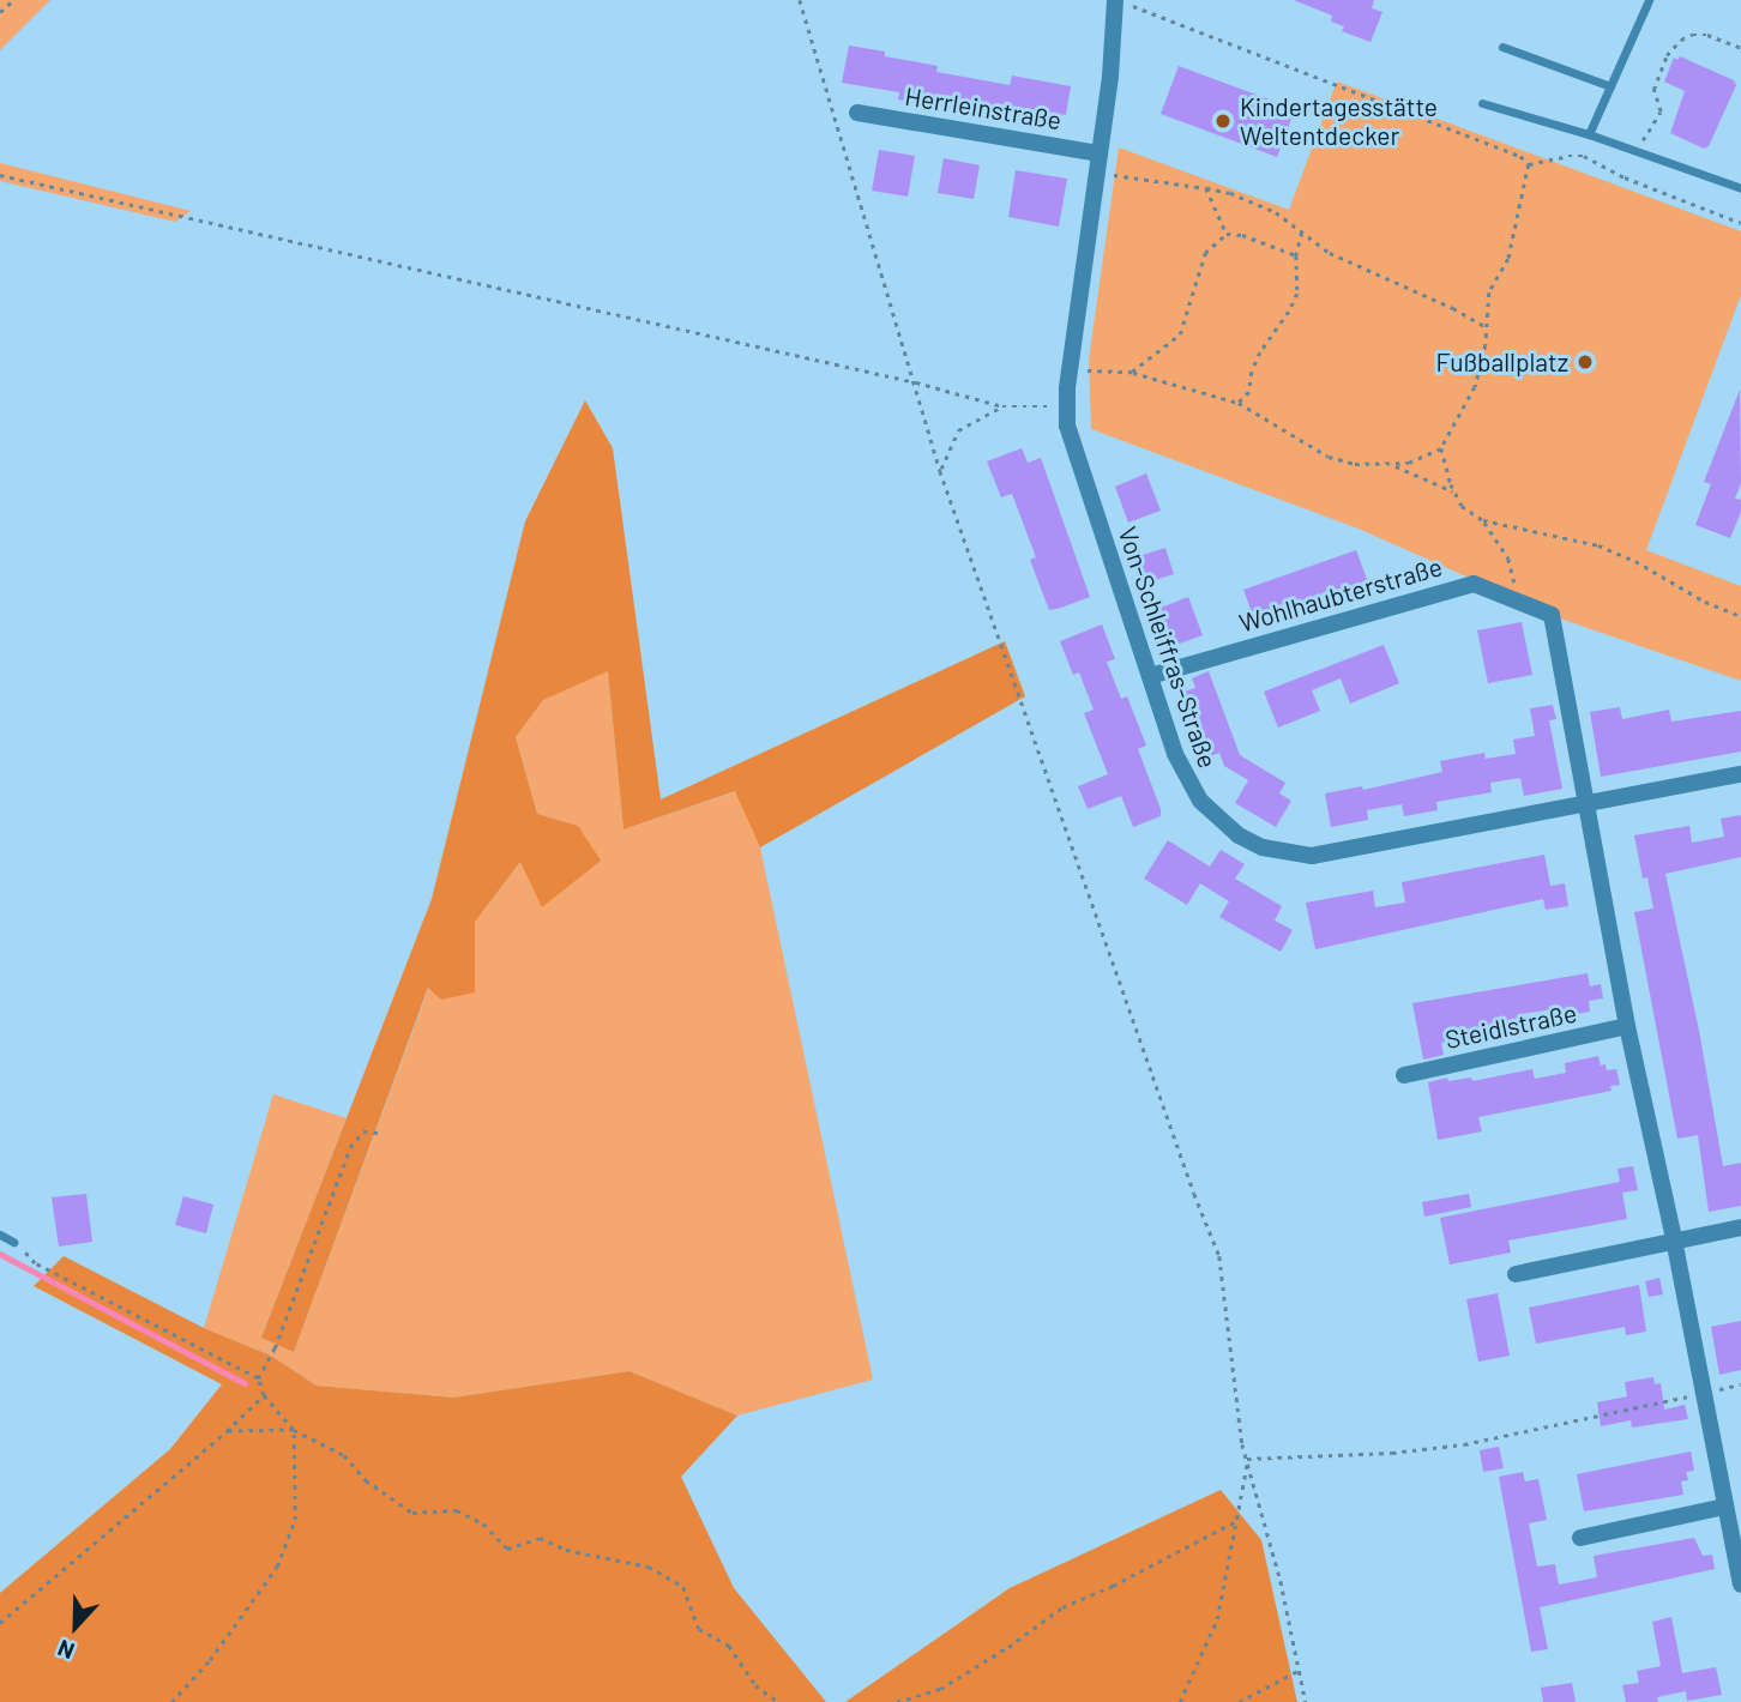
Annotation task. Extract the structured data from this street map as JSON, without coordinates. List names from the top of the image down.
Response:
{
  "streets": {
    "street": [
      "Herrleinstraße",
      "Wohlhaubterstraße",
      "Von-Schleiffras-Straße",
      "Steidlstraße"
    ]
  },
  "crossings": [
    ["Herrleinstraße", "Von-Schleiffras-Straße"],
    ["Wohlhaubterstraße", "Von-Schleiffras-Straße"]
  ],
  "places": ["Kindertagesstätte Weltentdecker", "Fußballplatz"],
  "north": "bottom"
}
